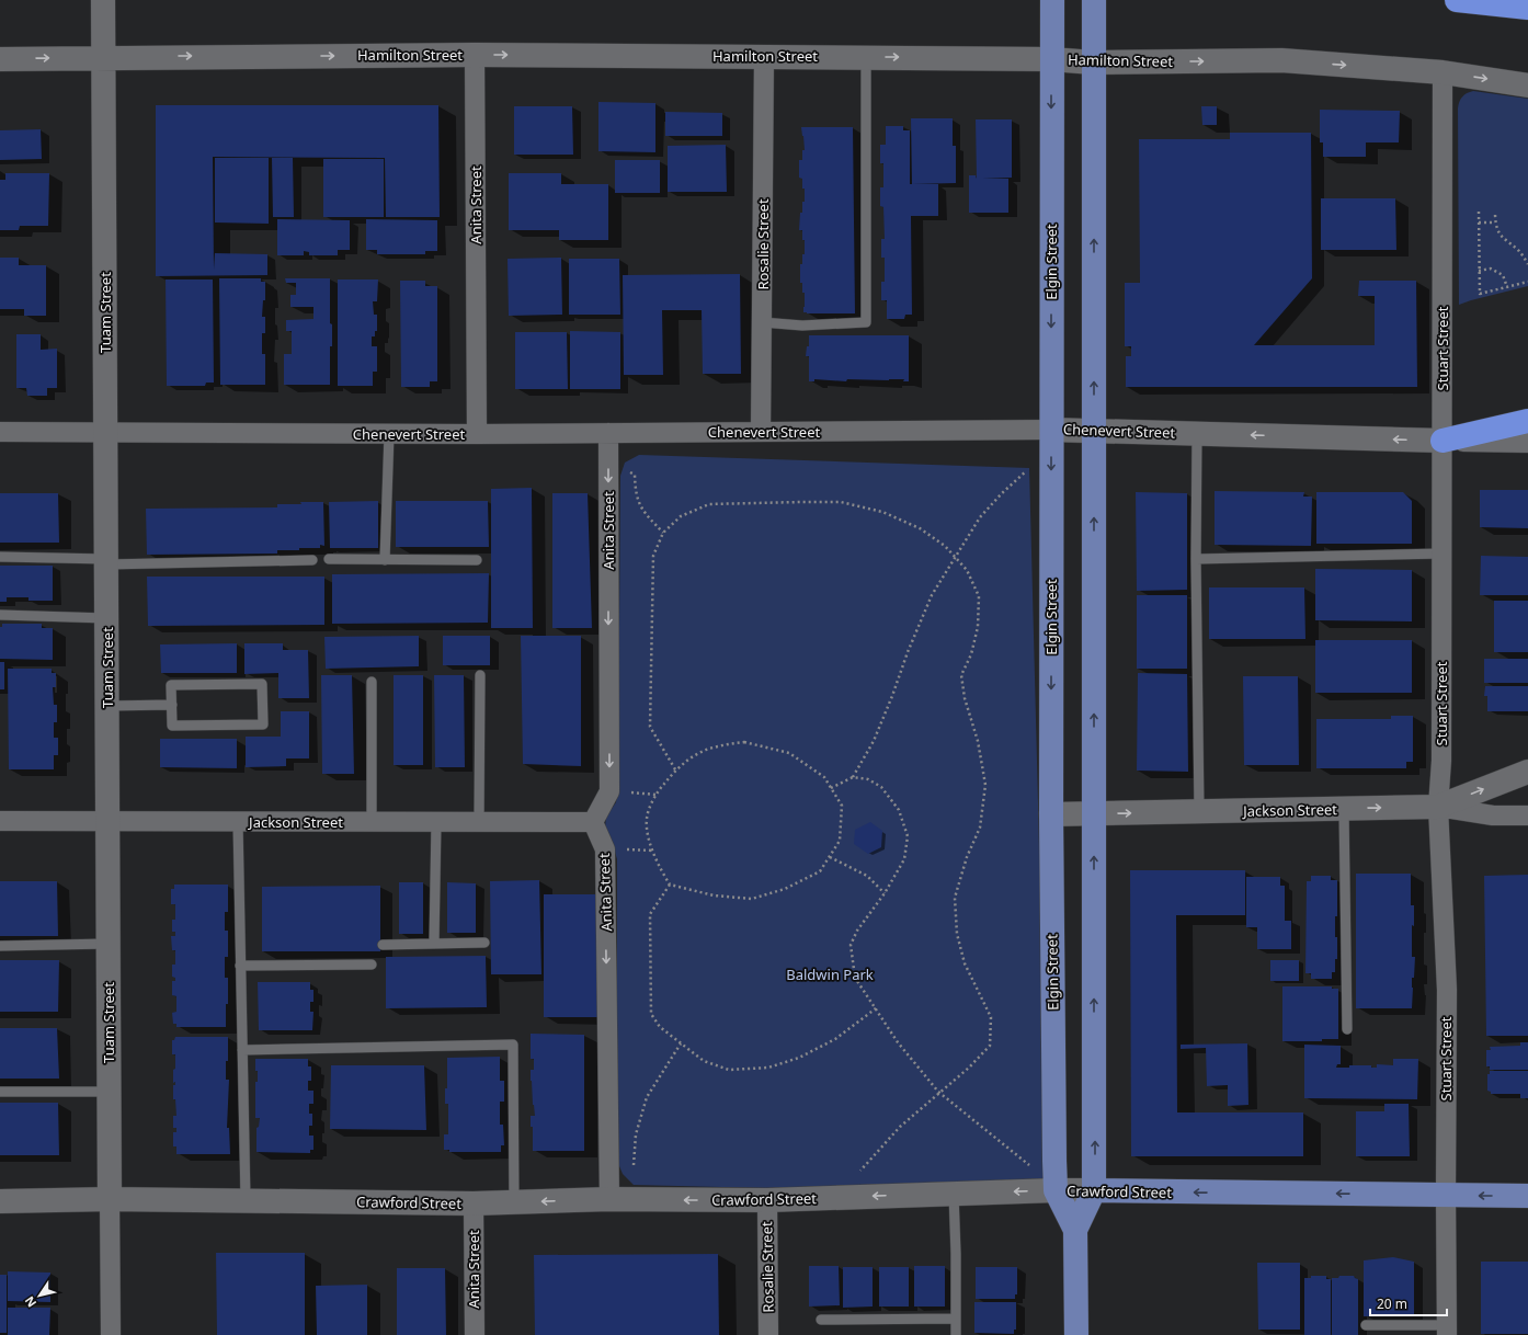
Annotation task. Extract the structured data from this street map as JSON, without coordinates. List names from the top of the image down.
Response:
{
  "streets": {
    "main road": ["Elgin Street", "Crawford Street"],
    "street": [
      "Hamilton Street",
      "Anita Street",
      "Rosalie Street",
      "Tuam Street",
      "Stuart Street",
      "Chenevert Street",
      "Jackson Street"
    ]
  },
  "crossings": [
    ["Hamilton Street", "Anita Street"],
    ["Hamilton Street", "Rosalie Street"],
    ["Hamilton Street", "Elgin Street"],
    ["Hamilton Street", "Tuam Street"],
    ["Hamilton Street", "Stuart Street"],
    ["Anita Street", "Chenevert Street"],
    ["Anita Street", "Jackson Street"],
    ["Anita Street", "Crawford Street"],
    ["Rosalie Street", "Chenevert Street"],
    ["Rosalie Street", "Crawford Street"],
    ["Elgin Street", "Chenevert Street"],
    ["Elgin Street", "Jackson Street"],
    ["Elgin Street", "Crawford Street"],
    ["Tuam Street", "Chenevert Street"],
    ["Tuam Street", "Jackson Street"],
    ["Tuam Street", "Crawford Street"],
    ["Stuart Street", "Chenevert Street"],
    ["Stuart Street", "Jackson Street"],
    ["Stuart Street", "Crawford Street"]
  ],
  "one_way": ["Hamilton Street", "Anita Street", "Crawford Street"],
  "parks": ["Baldwin Park"],
  "scale_bar": "20 m",
  "north": "bottom left"
}
